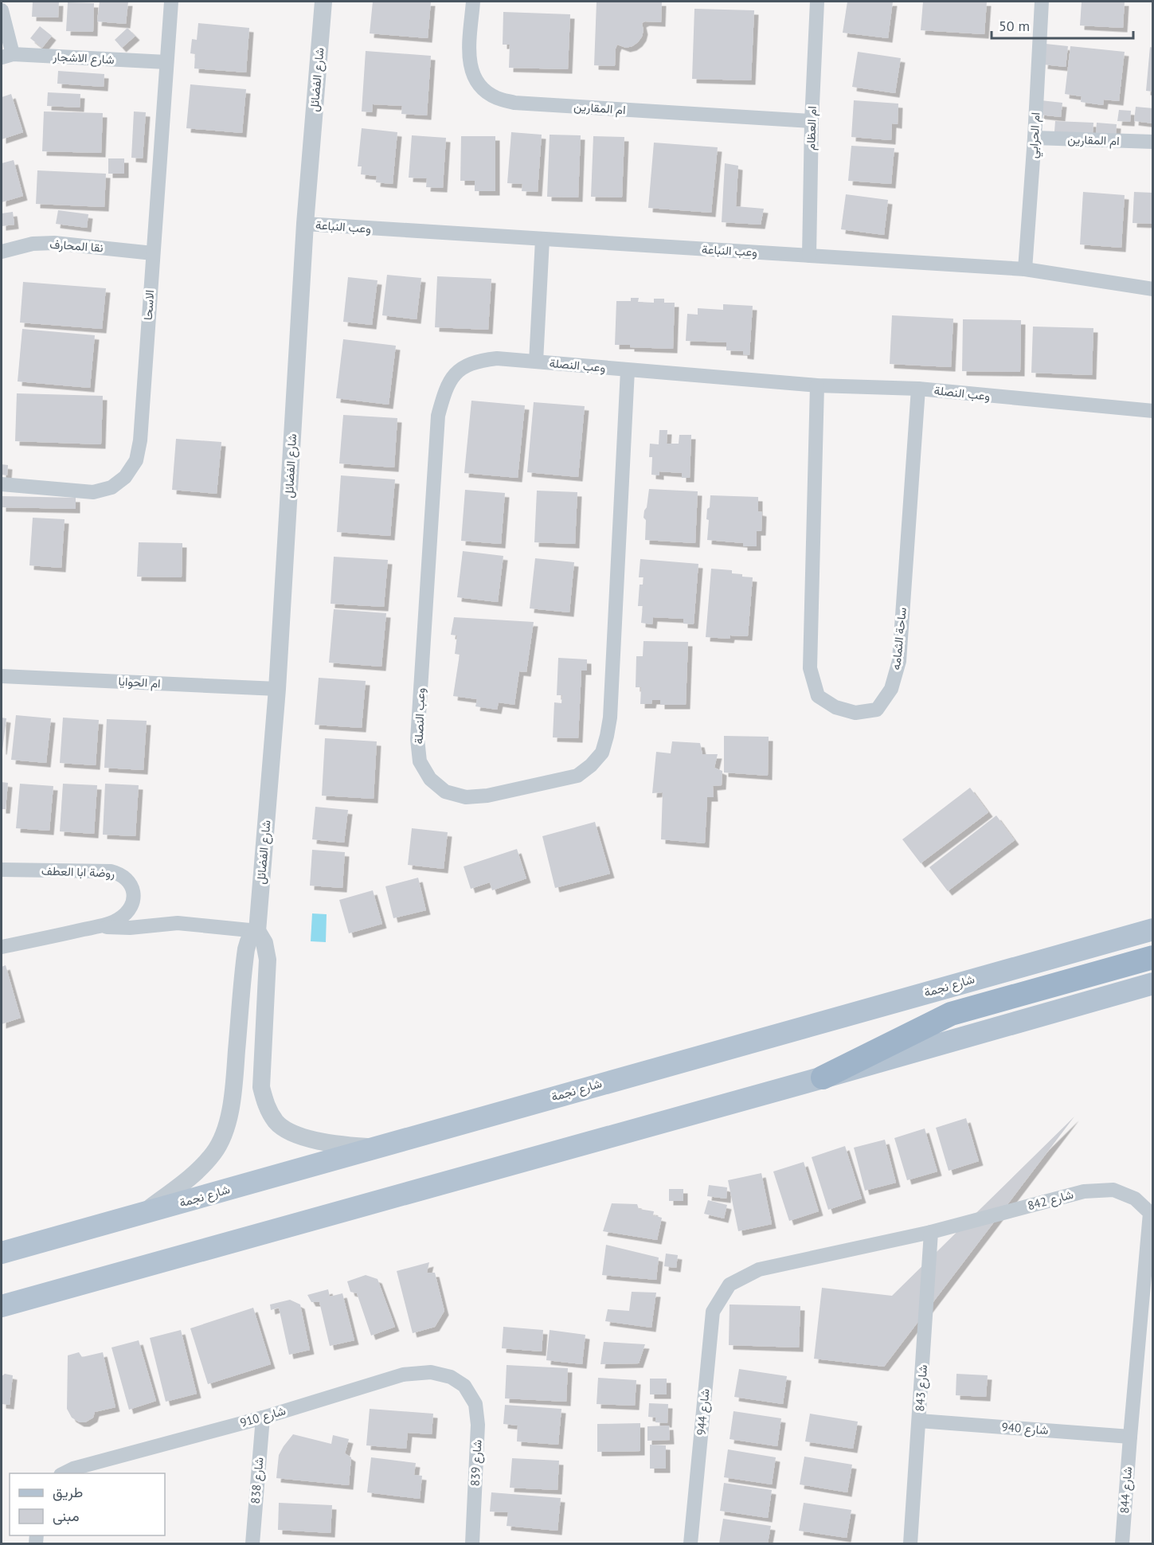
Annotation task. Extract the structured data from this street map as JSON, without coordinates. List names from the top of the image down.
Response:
{
  "streets": {
    "main road": ["شارع نجمة"],
    "street": [
      "شارع الاشجار",
      "شارع الفضائل",
      "ام المقارين",
      "ام العظام",
      "ام الحرابي",
      "وعب النباعة",
      "نقا المحارف",
      "الاسحا",
      "وعب النصلة",
      "ساحة الثمامه",
      "ام الحوايا",
      "روضة ابا العطف",
      "شارع 842",
      "شارع 843",
      "شارع 944",
      "شارع 910",
      "شارع 940",
      "شارع 839",
      "شارع 838",
      "شارع 844"
    ]
  },
  "crossings": [
    ["شارع الاشجار", "الاسحا"],
    ["شارع الفضائل", "وعب النباعة"],
    ["شارع الفضائل", "ام الحوايا"],
    ["شارع الفضائل", "شارع نجمة"],
    ["ام المقارين", "ام العظام"],
    ["ام المقارين", "ام الحرابي"],
    ["ام العظام", "وعب النباعة"],
    ["ام الحرابي", "وعب النباعة"],
    ["نقا المحارف", "الاسحا"],
    ["وعب النصلة", "ساحة الثمامه"],
    ["شارع 842", "شارع 843"],
    ["شارع 842", "شارع 944"],
    ["شارع 842", "شارع 940"],
    ["شارع 842", "شارع 844"],
    ["شارع 843", "شارع 940"],
    ["شارع 910", "شارع 839"],
    ["شارع 910", "شارع 838"],
    ["شارع 940", "شارع 844"]
  ],
  "legend": ["طريق", "مبنى"],
  "scale_bar": "50 m"
}
